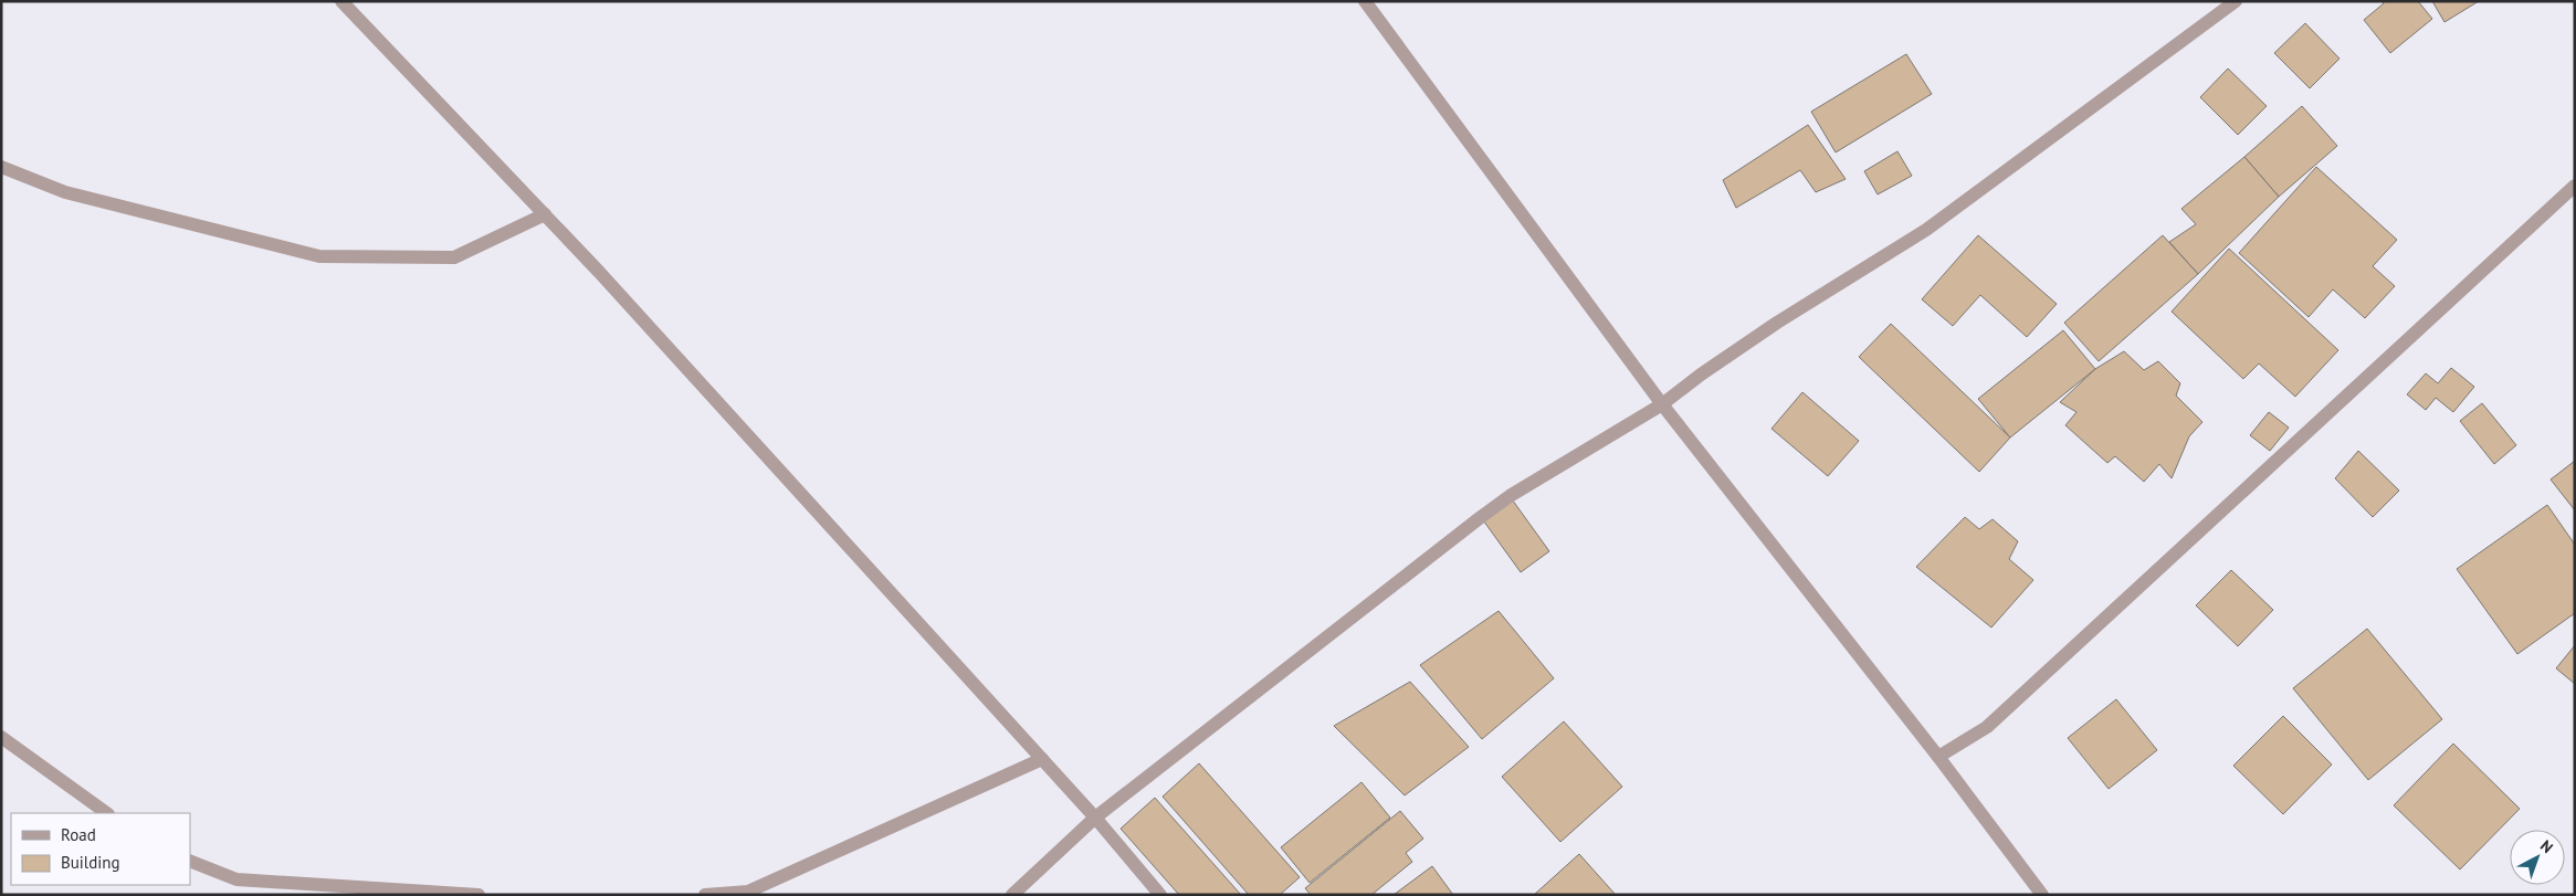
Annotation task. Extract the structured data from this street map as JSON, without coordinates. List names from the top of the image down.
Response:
{
  "legend": ["Road", "Building"],
  "north": "top right"
}
